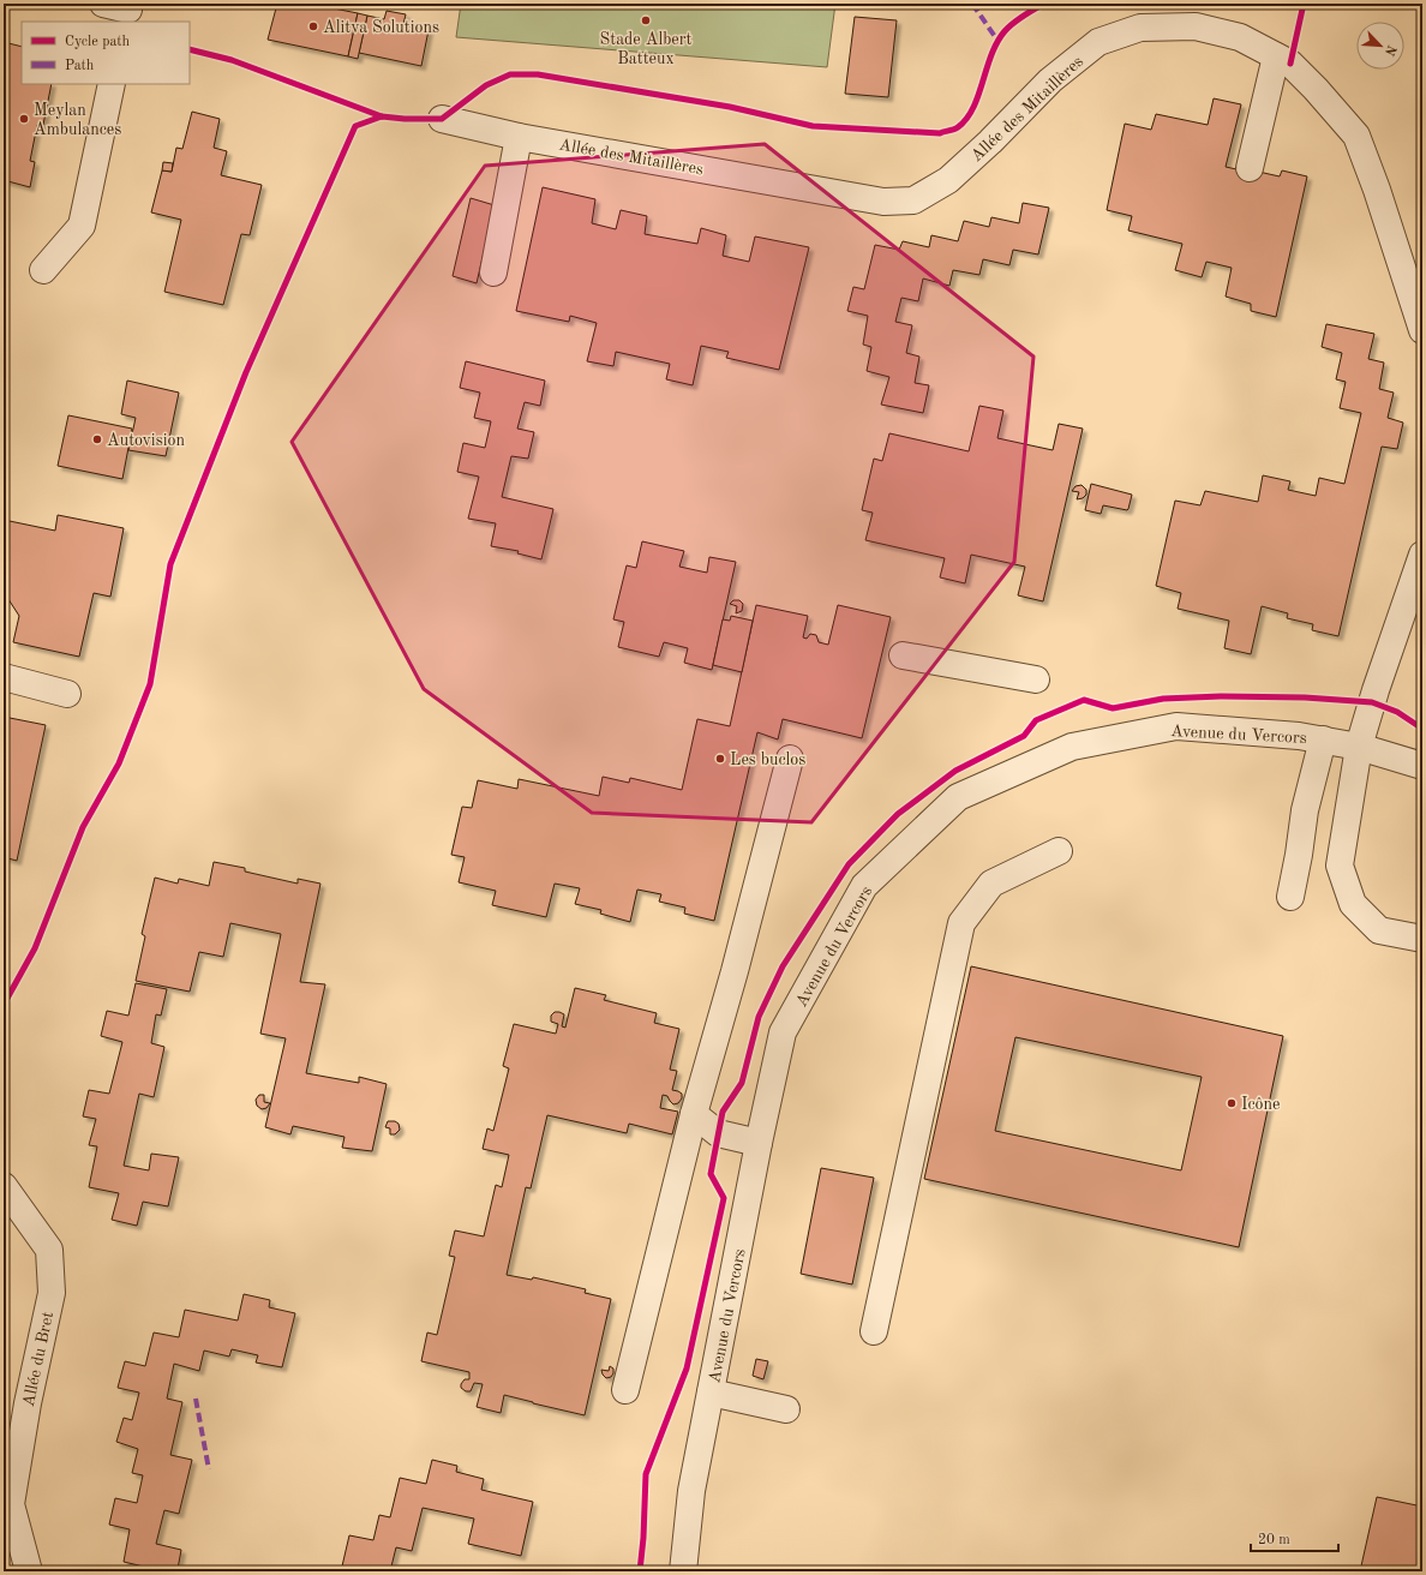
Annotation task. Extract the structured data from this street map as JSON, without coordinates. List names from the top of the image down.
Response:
{
  "streets": {
    "street": ["Allée des Mitaillères", "Avenue du Vercors", "Allée du Bret"]
  },
  "places": [
    "Stade Albert Batteux",
    "Alitva Solutions",
    "Meylan Ambulances",
    "Autovision",
    "Les buclos",
    "Icône"
  ],
  "legend": ["Cycle path", "Path"],
  "scale_bar": "20 m",
  "north": "bottom right"
}
